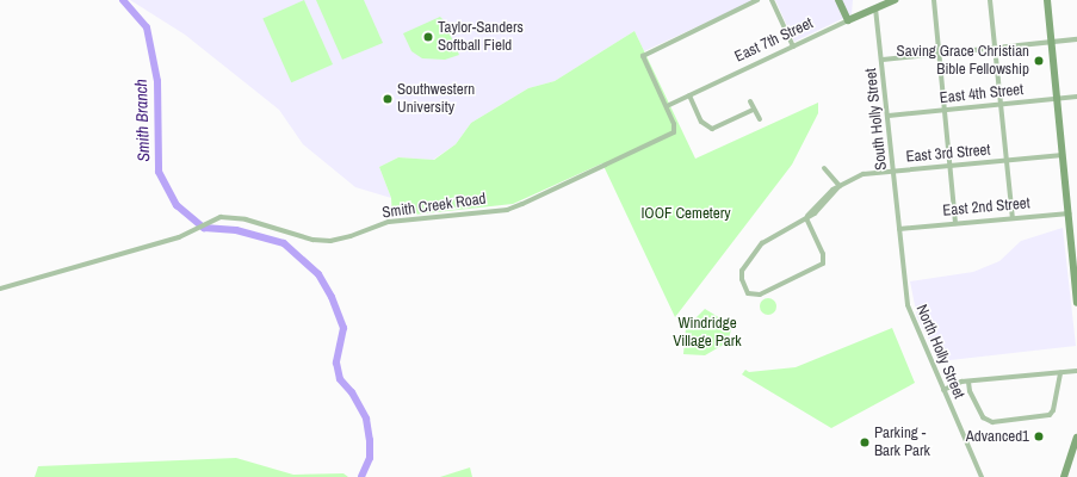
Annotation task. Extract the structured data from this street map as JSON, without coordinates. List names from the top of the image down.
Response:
{
  "streets": {
    "street": [
      "East 7th Street",
      "East 4th Street",
      "South Holly Street",
      "East 3rd Street",
      "Smith Creek Road",
      "East 2nd Street",
      "North Holly Street"
    ]
  },
  "crossings": [
    ["East 7th Street", "South Holly Street"],
    ["East 7th Street", "Smith Creek Road"],
    ["East 4th Street", "South Holly Street"],
    ["South Holly Street", "East 3rd Street"],
    ["South Holly Street", "East 2nd Street"],
    ["South Holly Street", "North Holly Street"],
    ["East 2nd Street", "North Holly Street"]
  ],
  "water": ["Smith Branch"],
  "parks": ["IOOF Cemetery", "Windridge Village Park"],
  "places": [
    "Taylor-Sanders Softball Field",
    "Saving Grace Christian Bible Fellowship",
    "Southwestern University",
    "Advanced1",
    "Parking - Bark Park"
  ]
}
